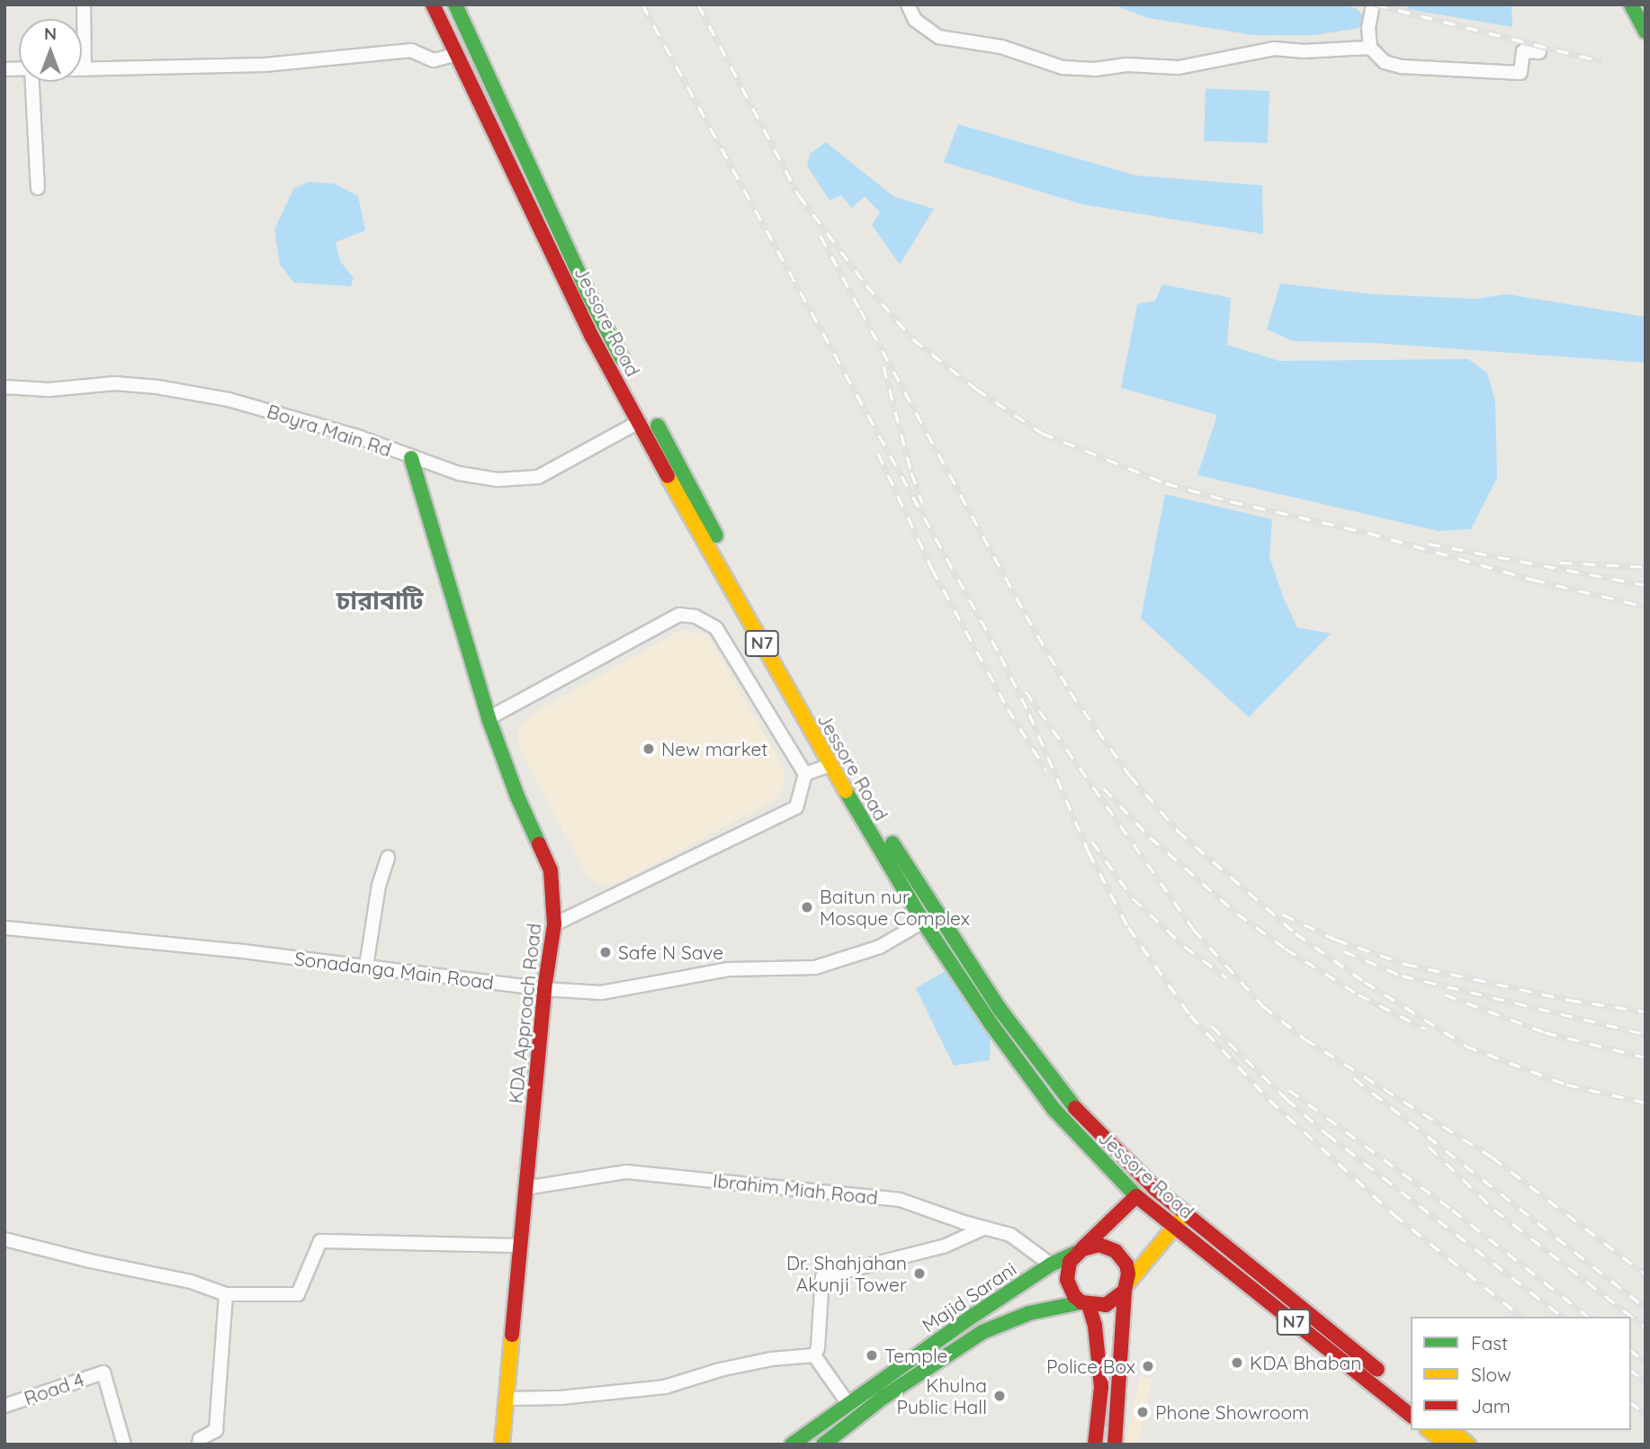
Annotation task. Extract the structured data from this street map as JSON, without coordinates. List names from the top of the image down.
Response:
{
  "streets": {
    "main road": [
      "Jessore Road",
      "N7",
      "KDA Approach Road",
      "Majid Sarani"
    ],
    "street": [
      "Boyra Main Rd",
      "Sonadanga Main Road",
      "Ibrahim Miah Road",
      "Road 4"
    ]
  },
  "crossings": [
    ["Jessore Road", "Boyra Main Rd"],
    ["Jessore Road", "N7"],
    ["Jessore Road", "Sonadanga Main Road"],
    ["Jessore Road", "Majid Sarani"],
    ["Boyra Main Rd", "KDA Approach Road"],
    ["Sonadanga Main Road", "KDA Approach Road"],
    ["KDA Approach Road", "Ibrahim Miah Road"],
    ["Ibrahim Miah Road", "Majid Sarani"]
  ],
  "districts": ["চারাবাটি"],
  "places": [
    "New market",
    "Baitun nur Mosque Complex",
    "Safe N Save",
    "Dr. Shahjahan Akunji Tower",
    "Temple",
    "KDA Bhaban",
    "Police Box",
    "Khulna Public Hall",
    "Phone Showroom"
  ],
  "legend": ["Fast", "Slow", "Jam"],
  "north": "top"
}
